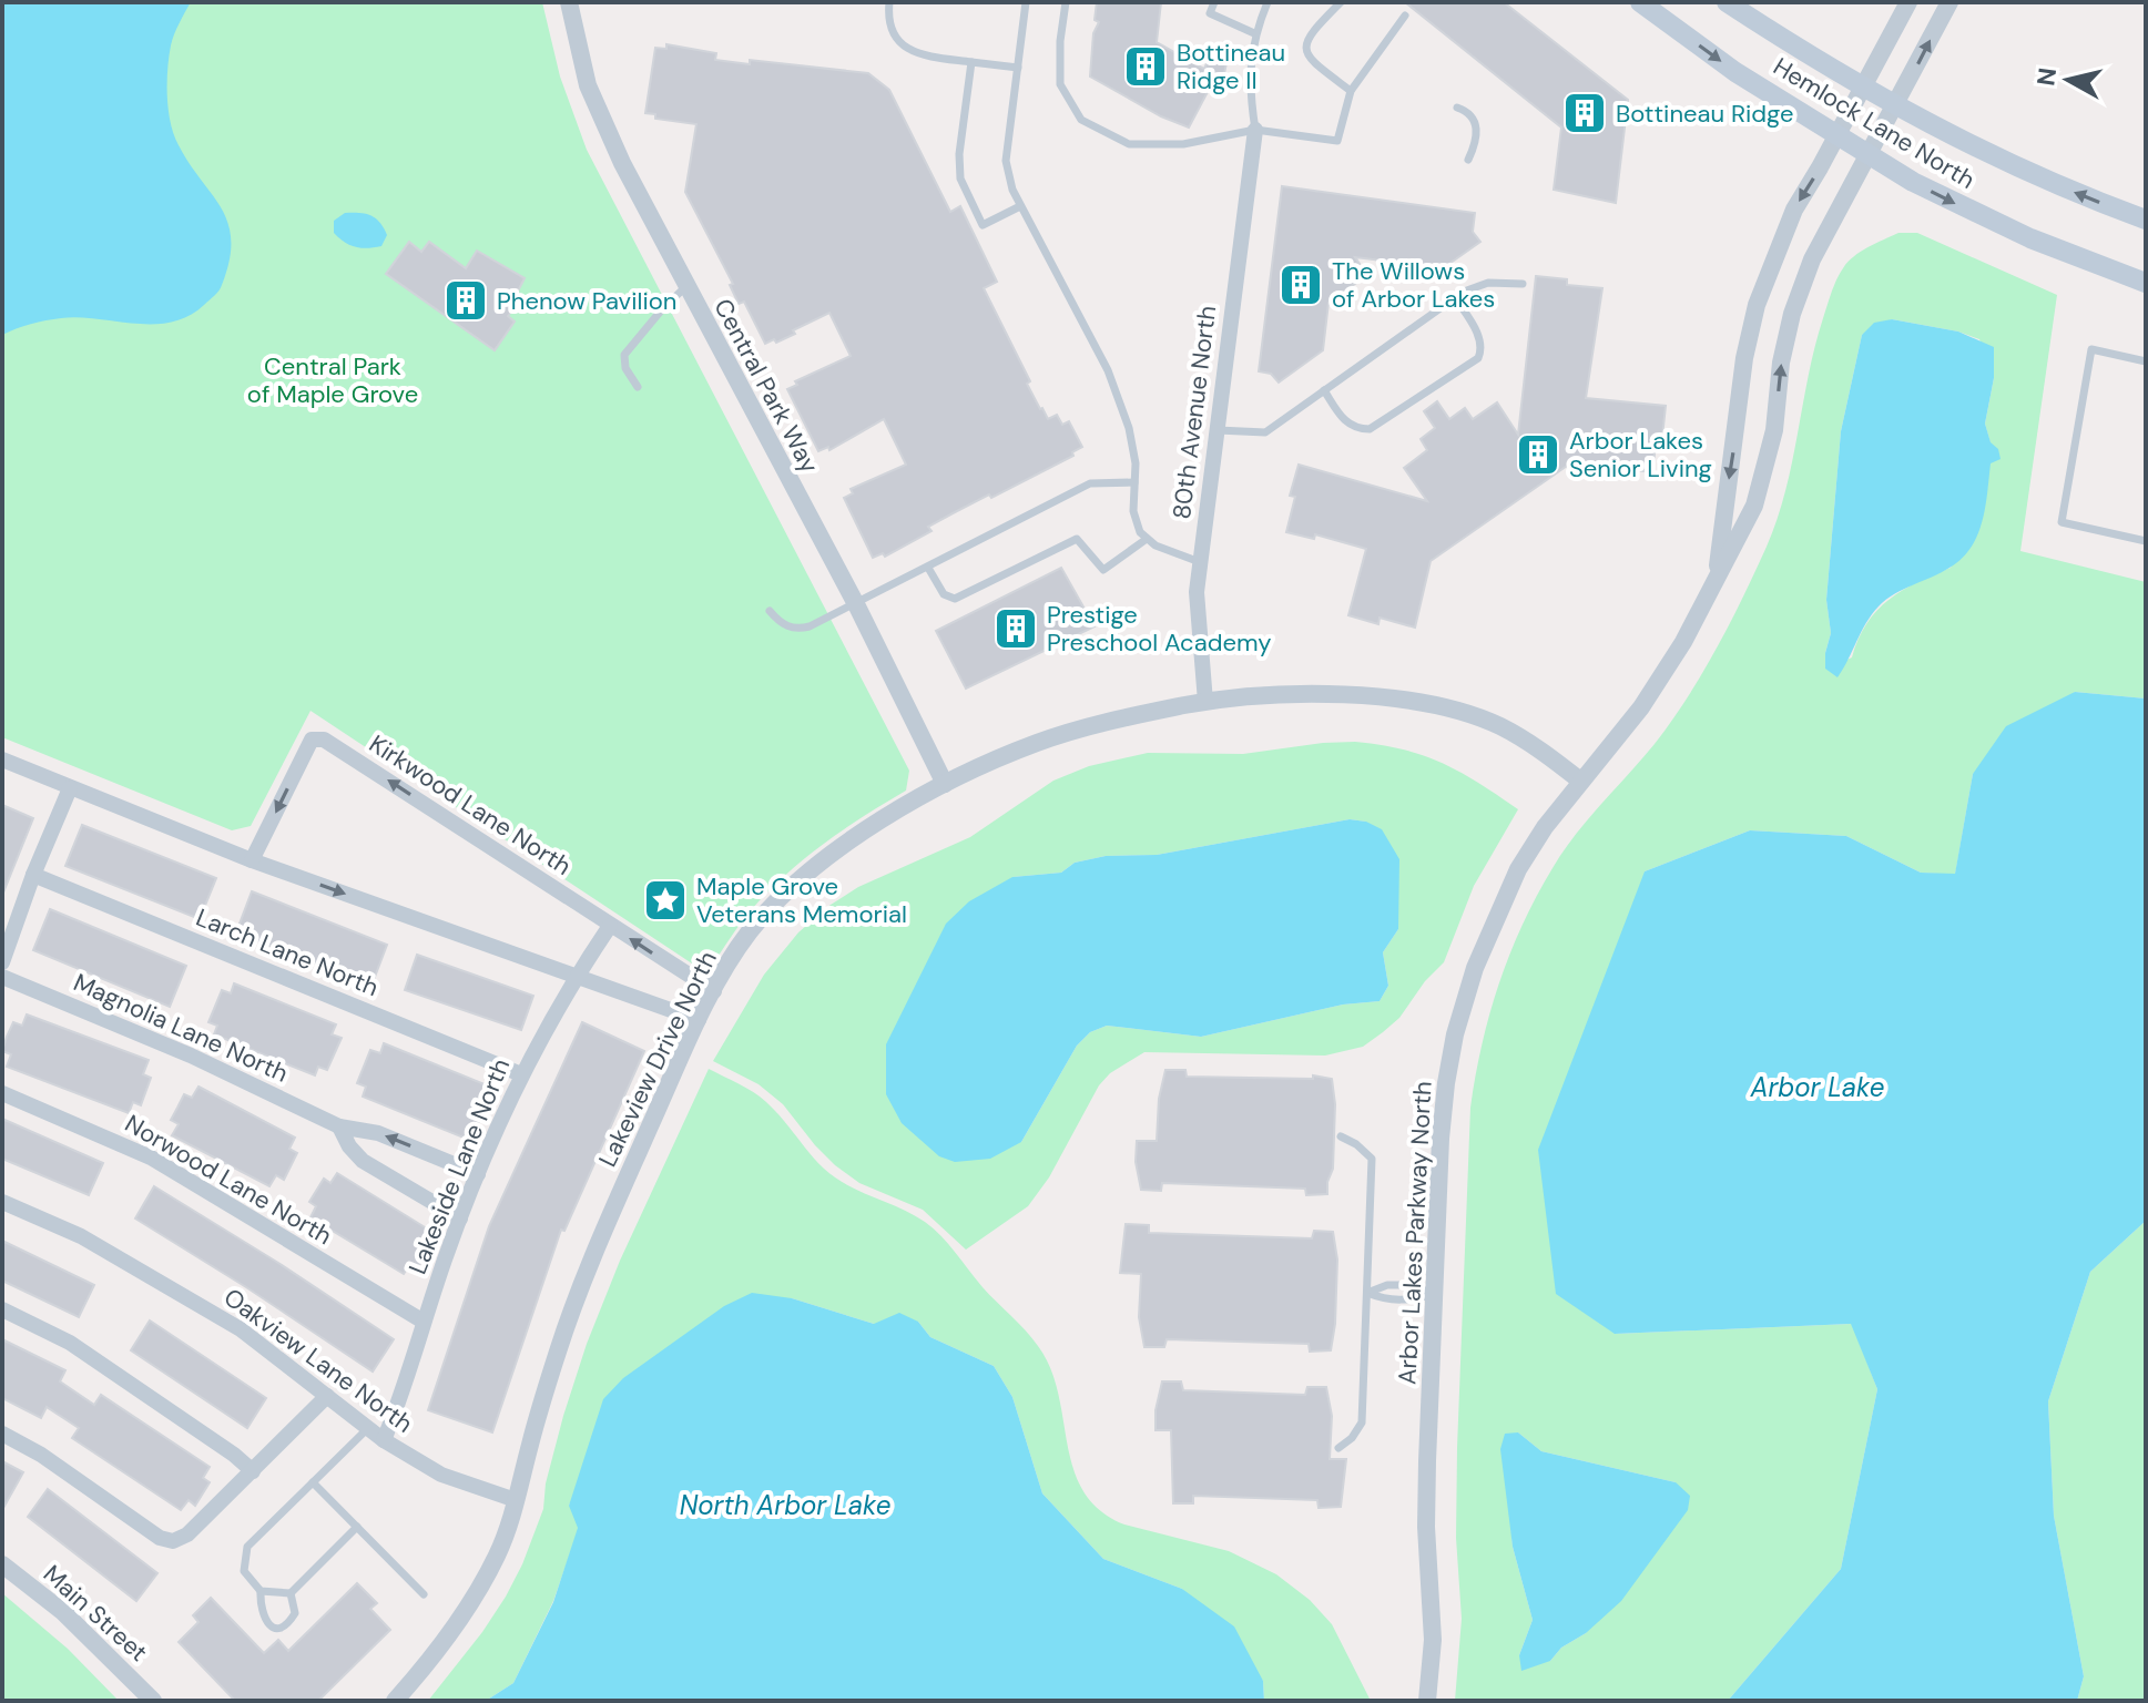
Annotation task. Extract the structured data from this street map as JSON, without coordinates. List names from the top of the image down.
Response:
{
  "streets": {
    "main road": ["Hemlock Lane North"],
    "street": [
      "Central Park Way",
      "80th Avenue North",
      "Kirkwood Lane North",
      "Larch Lane North",
      "Magnolia Lane North",
      "Lakeview Drive North",
      "Lakeside Lane North",
      "Norwood Lane North",
      "Arbor Lakes Parkway North",
      "Oakview Lane North",
      "Main Street"
    ]
  },
  "crossings": [
    ["Hemlock Lane North", "Arbor Lakes Parkway North"],
    ["Central Park Way", "Lakeview Drive North"],
    ["80th Avenue North", "Lakeview Drive North"],
    ["Kirkwood Lane North", "Lakeview Drive North"],
    ["Kirkwood Lane North", "Lakeside Lane North"],
    ["Larch Lane North", "Lakeside Lane North"],
    ["Magnolia Lane North", "Lakeside Lane North"],
    ["Lakeview Drive North", "Arbor Lakes Parkway North"],
    ["Lakeview Drive North", "Oakview Lane North"],
    ["Lakeside Lane North", "Norwood Lane North"],
    ["Lakeside Lane North", "Oakview Lane North"]
  ],
  "water": ["Arbor Lake", "North Arbor Lake"],
  "parks": ["Central Park of Maple Grove"],
  "places": {
    "building": [
      "Bottineau Ridge II",
      "Bottineau Ridge",
      "The Willows of Arbor Lakes",
      "Phenow Pavilion",
      "Arbor Lakes Senior Living",
      "Prestige Preschool Academy"
    ],
    "place": ["Maple Grove Veterans Memorial"]
  },
  "north": "left"
}
